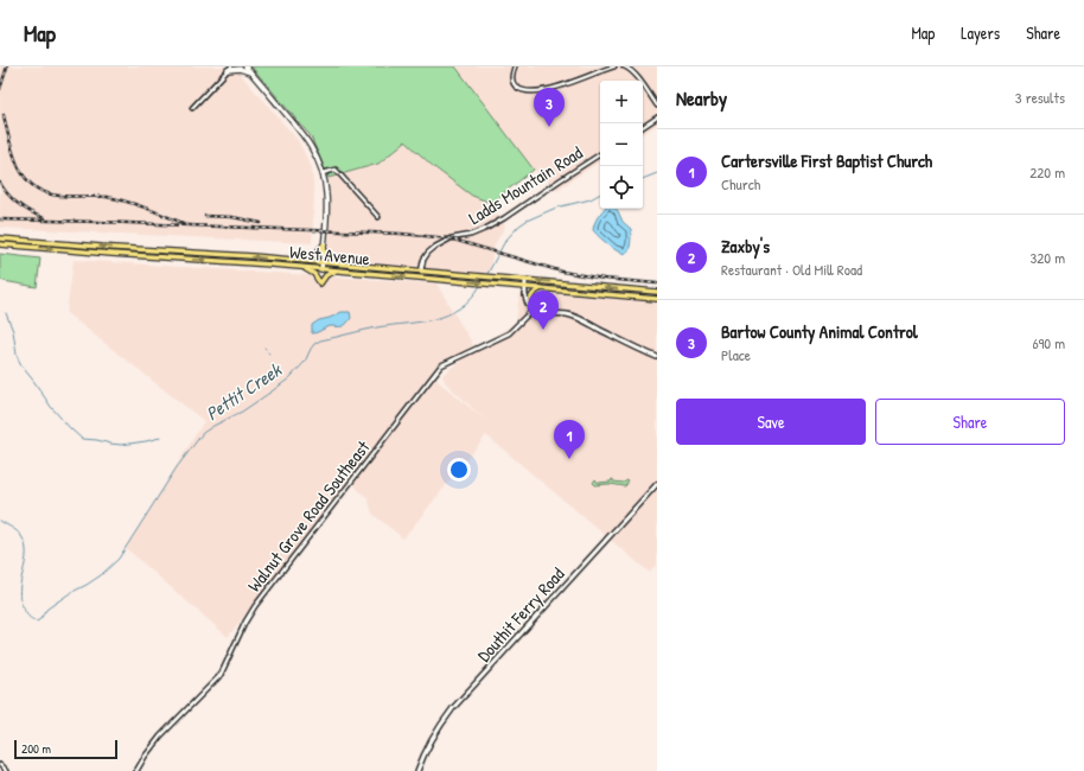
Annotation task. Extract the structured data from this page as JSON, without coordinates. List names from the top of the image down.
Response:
{
  "streets": {
    "main road": ["West Avenue"],
    "street": ["Ladds Mountain Road", "Walnut Grove Road Southeast", "Douthit Ferry Road"]
  },
  "crossings": [
    ["Ladds Mountain Road", "West Avenue"]
  ],
  "water": ["Pettit Creek"],
  "scale_bar": "200 m",
  "page": {
    "header": "Map",
    "nav": ["Map", "Layers", "Share"],
    "heading": ["Nearby", "3 results"],
    "map_buttons": ["+", "−"],
    "pins": ["3", "2", "1"],
    "list": [
      {
        "mark": "1",
        "name": "Cartersville First Baptist Church",
        "note": "Church",
        "value": "220 m"
      },
      {
        "mark": "2",
        "name": "Zaxby's",
        "note": "Restaurant · Old Mill Road",
        "value": "320 m"
      },
      {
        "mark": "3",
        "name": "Bartow County Animal Control",
        "note": "Place",
        "value": "690 m"
      }
    ],
    "buttons": ["Save", "Share"],
    "scale": "200 m"
  }
}
